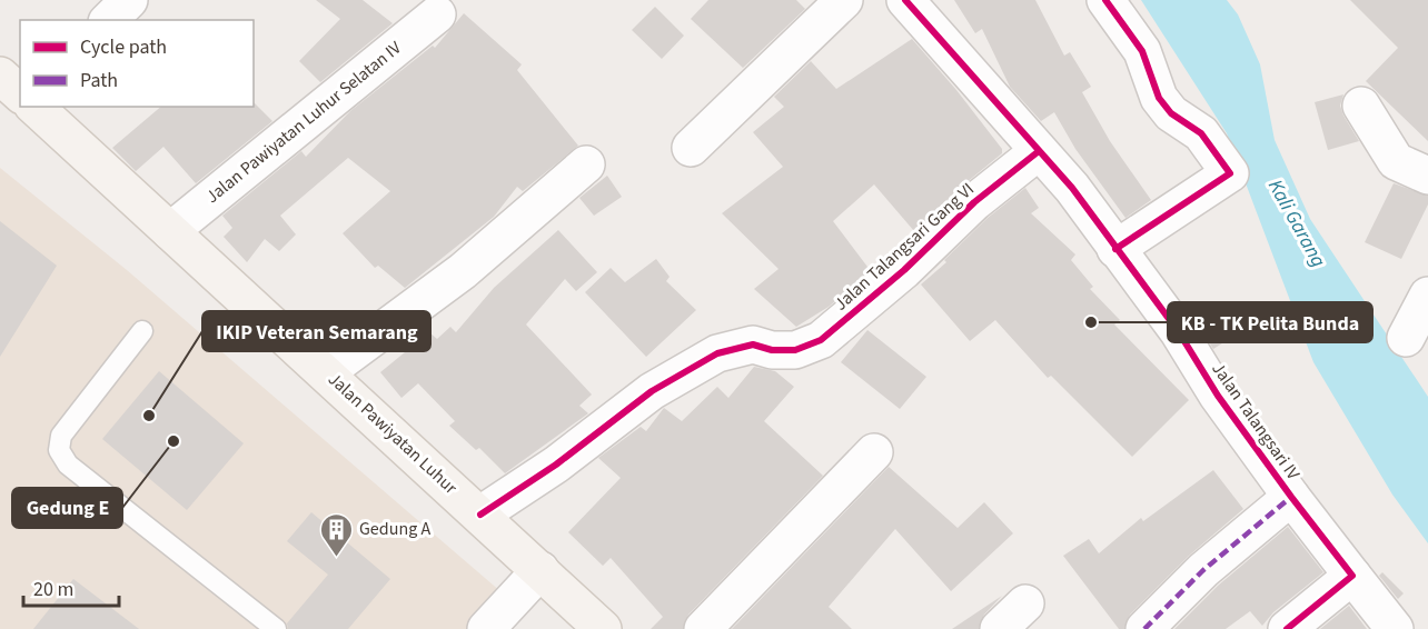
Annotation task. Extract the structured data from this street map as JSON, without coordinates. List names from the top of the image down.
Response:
{
  "streets": {
    "main road": ["Jalan Pawiyatan Luhur"],
    "street": ["Jalan Pawiyatan Luhur Selatan IV", "Jalan Talangsari Gang VI", "Jalan Talangsari IV"]
  },
  "crossings": [
    ["Jalan Pawiyatan Luhur Selatan IV", "Jalan Pawiyatan Luhur"],
    ["Jalan Talangsari Gang VI", "Jalan Talangsari IV"],
    ["Jalan Talangsari Gang VI", "Jalan Pawiyatan Luhur"]
  ],
  "water": ["Kali Garang"],
  "places": {
    "other": ["KB - TK Pelita Bunda", "IKIP Veteran Semarang", "Gedung E"],
    "building": ["Gedung A"]
  },
  "legend": ["Cycle path", "Path"],
  "scale_bar": "20 m"
}
